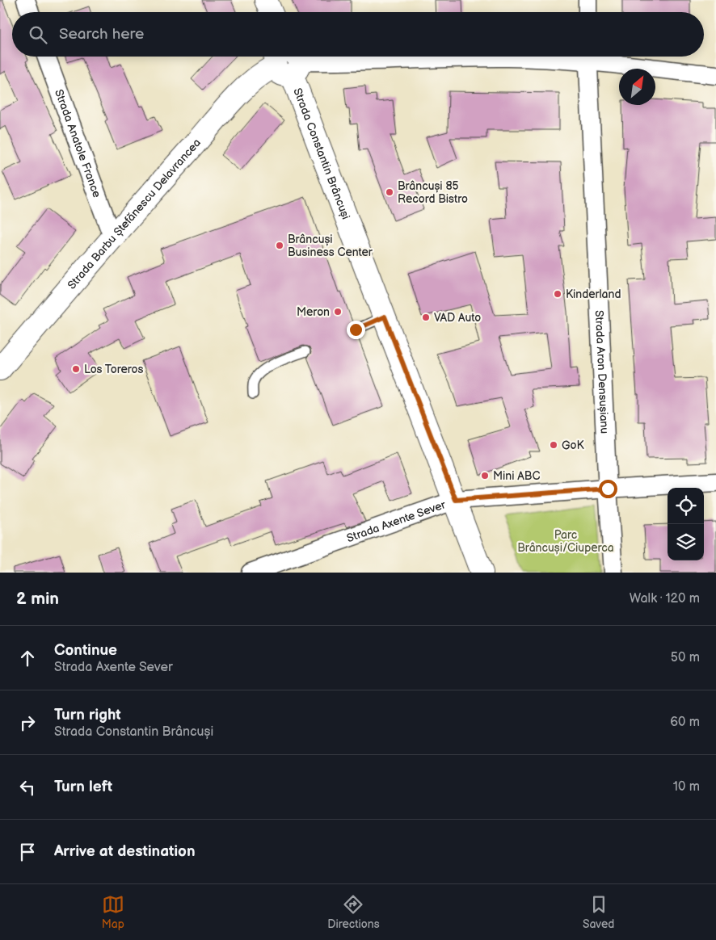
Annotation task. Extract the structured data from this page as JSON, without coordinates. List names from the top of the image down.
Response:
{
  "streets": {
    "main road": ["Strada Constantin Brâncuși", "Strada Barbu Ștefănescu Delavrancea"],
    "street": ["Strada Anatole France", "Strada Aron Densușianu", "Strada Axente Sever"]
  },
  "crossings": [
    ["Strada Anatole France", "Strada Barbu Ștefănescu Delavrancea"],
    ["Strada Constantin Brâncuși", "Strada Barbu Ștefănescu Delavrancea"],
    ["Strada Constantin Brâncuși", "Strada Axente Sever"],
    ["Strada Aron Densușianu", "Strada Axente Sever"]
  ],
  "parks": ["Parc Brâncuși/Ciuperca"],
  "places": [
    "Brâncuși 85 Record Bistro",
    "Brâncuși Business Center",
    "Kinderland",
    "Meron",
    "VAD Auto",
    "Los Toreros",
    "GoK",
    "Mini ABC"
  ],
  "north": "top right",
  "page": {
    "search": "Search here",
    "heading": ["2 min", "Walk · 120 m"],
    "list": [
      ["Continue", "Strada Axente Sever", "50 m"],
      ["Turn right", "Strada Constantin Brâncuși", "60 m"],
      ["Turn left", "10 m"],
      "Arrive at destination"
    ],
    "nav": ["Map", "Directions", "Saved"]
  }
}
